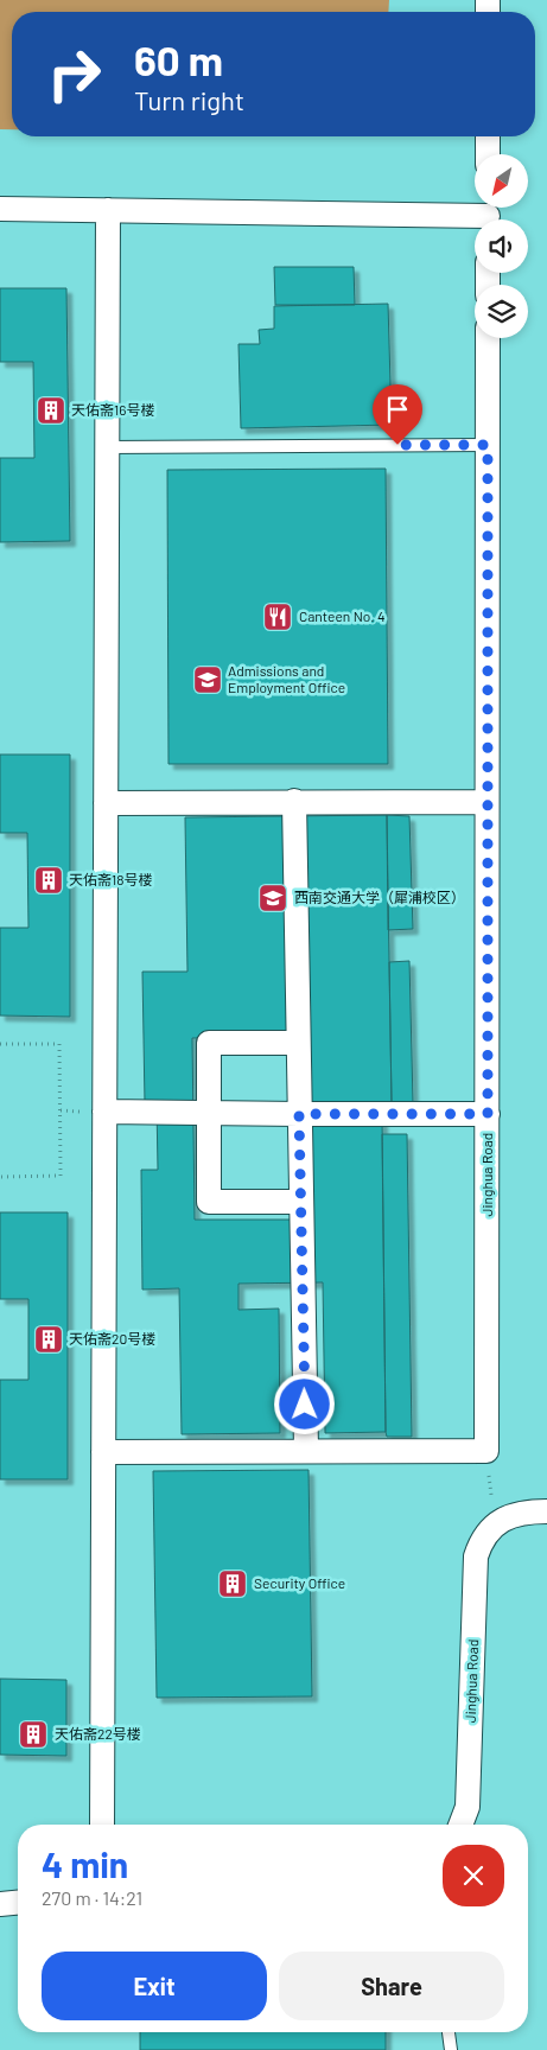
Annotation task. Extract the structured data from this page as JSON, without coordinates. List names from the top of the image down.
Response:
{
  "streets": {
    "street": ["Jinghua Road"]
  },
  "places": {
    "building": [
      "天佑斋16号楼",
      "天佑斋18号楼",
      "天佑斋20号楼",
      "Security Office",
      "天佑斋22号楼"
    ],
    "restaurant": ["Canteen No. 4"],
    "school or university": ["Admissions and Employment Office", "西南交通大学（犀浦校区）"]
  },
  "north": "bottom left",
  "page": {
    "turn": ["60 m", "Turn right"],
    "heading": ["4 min", "270 m · 14:21"],
    "buttons": ["Exit", "Share"]
  }
}
